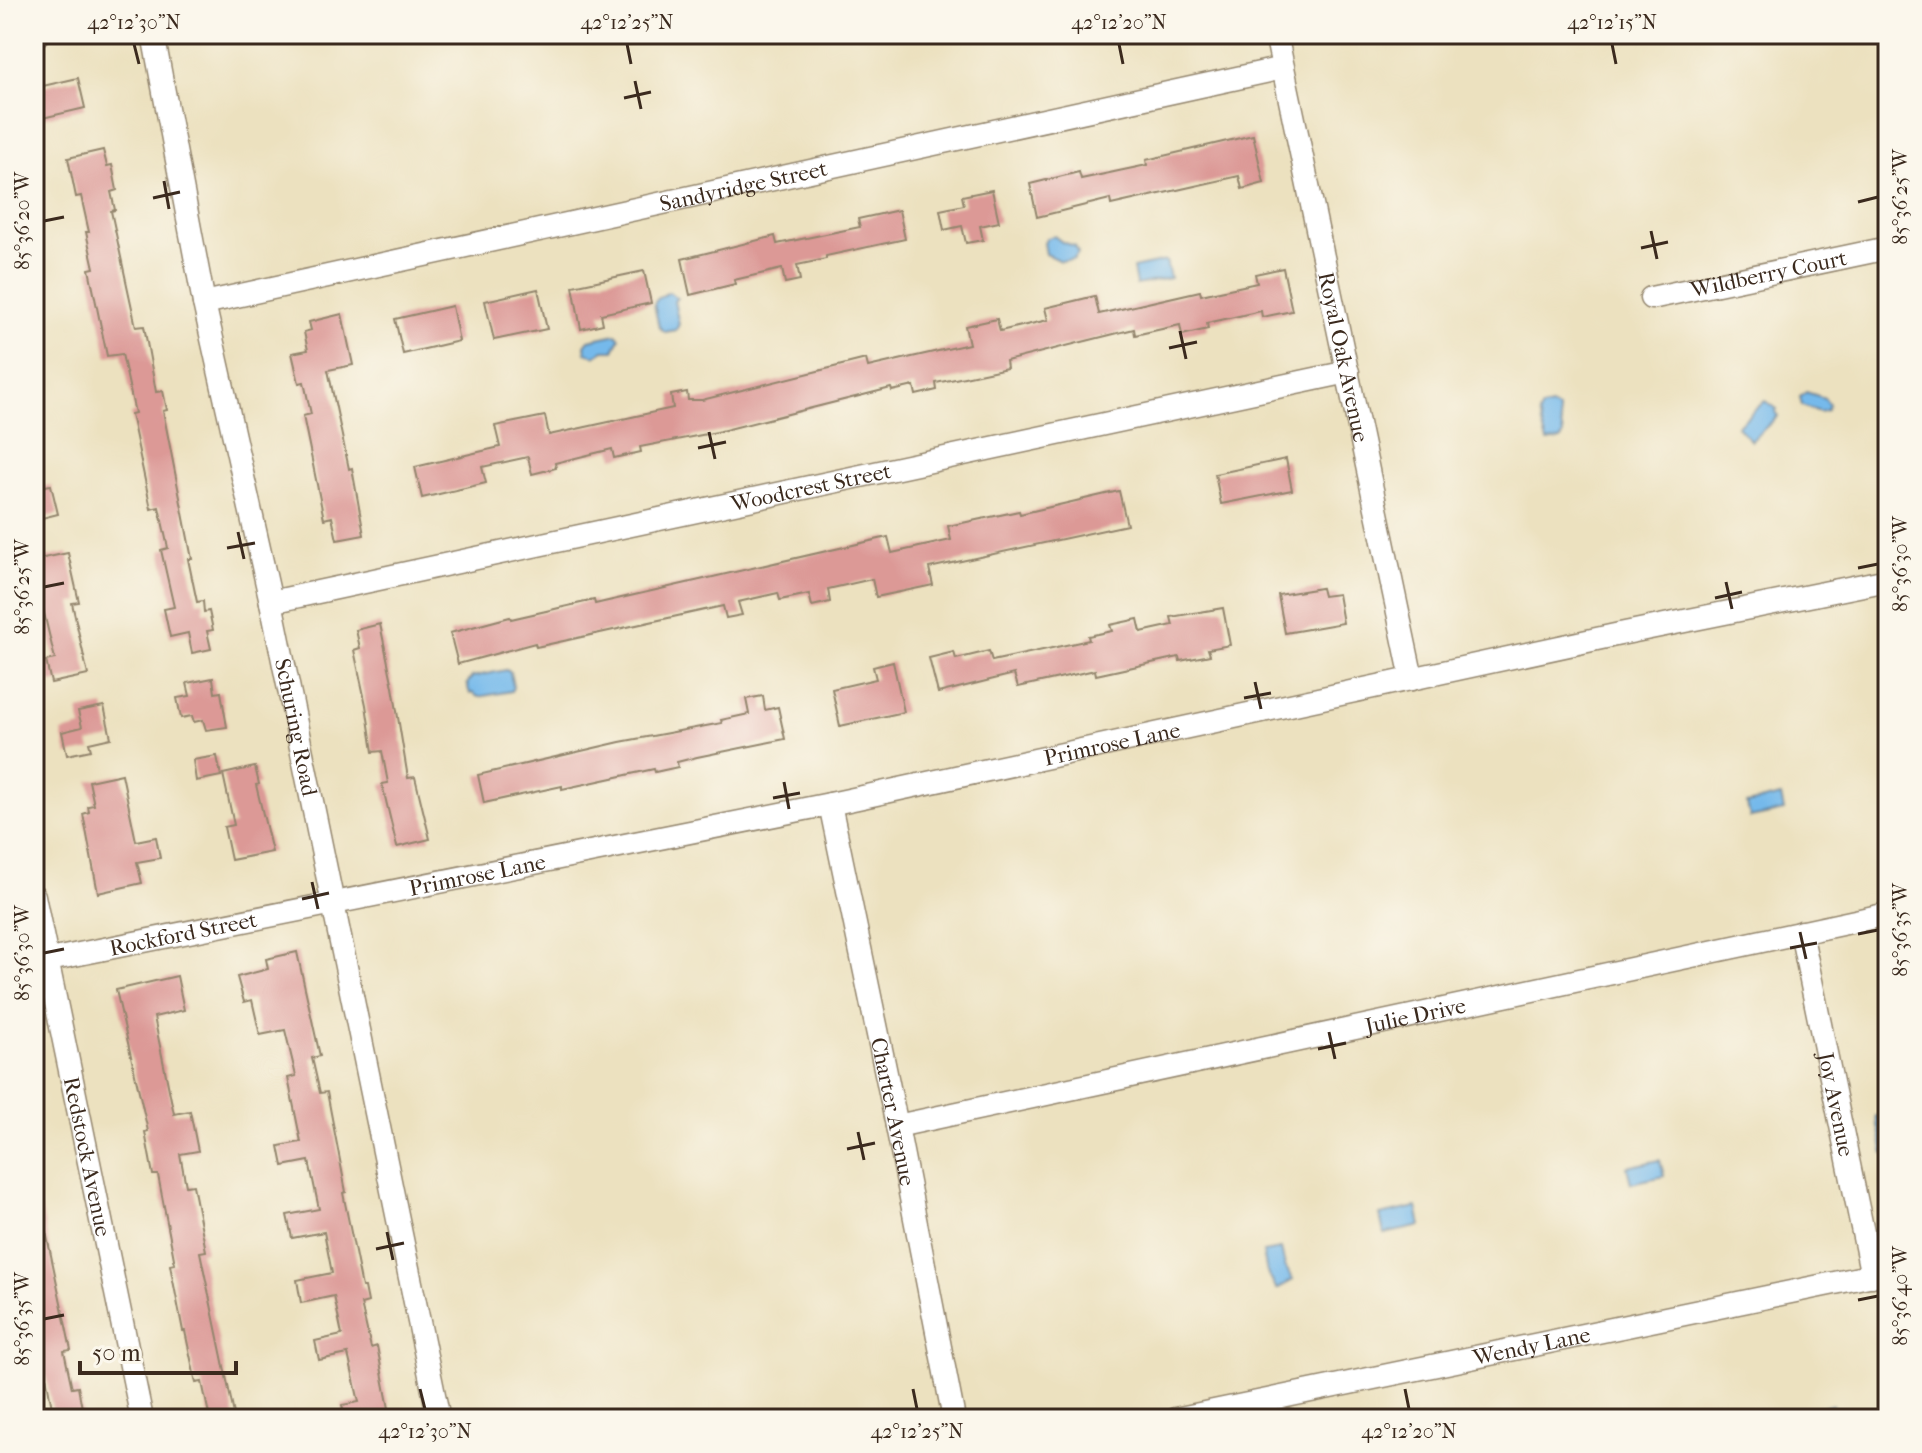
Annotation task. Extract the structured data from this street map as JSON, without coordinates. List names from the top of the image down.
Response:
{
  "streets": {
    "street": [
      "Sandyridge Street",
      "Wildberry Court",
      "Royal Oak Avenue",
      "Woodcrest Street",
      "Schuring Road",
      "Primrose Lane",
      "Rockford Street",
      "Julie Drive",
      "Joy Avenue",
      "Charter Avenue",
      "Redstock Avenue",
      "Wendy Lane"
    ]
  },
  "crossings": [
    ["Sandyridge Street", "Royal Oak Avenue"],
    ["Sandyridge Street", "Schuring Road"],
    ["Royal Oak Avenue", "Woodcrest Street"],
    ["Royal Oak Avenue", "Primrose Lane"],
    ["Woodcrest Street", "Schuring Road"],
    ["Schuring Road", "Primrose Lane"],
    ["Schuring Road", "Rockford Street"],
    ["Primrose Lane", "Rockford Street"],
    ["Primrose Lane", "Charter Avenue"],
    ["Rockford Street", "Redstock Avenue"],
    ["Julie Drive", "Joy Avenue"],
    ["Julie Drive", "Charter Avenue"],
    ["Joy Avenue", "Wendy Lane"]
  ],
  "scale_bar": "50 m",
  "coordinates": [
    "42°12'30\"N",
    "42°12'25\"N",
    "42°12'20\"N",
    "42°12'15\"N",
    "85°36'25\"W",
    "85°36'20\"W",
    "85°36'30\"W",
    "85°36'35\"W",
    "85°36'40\"W"
  ]
}
